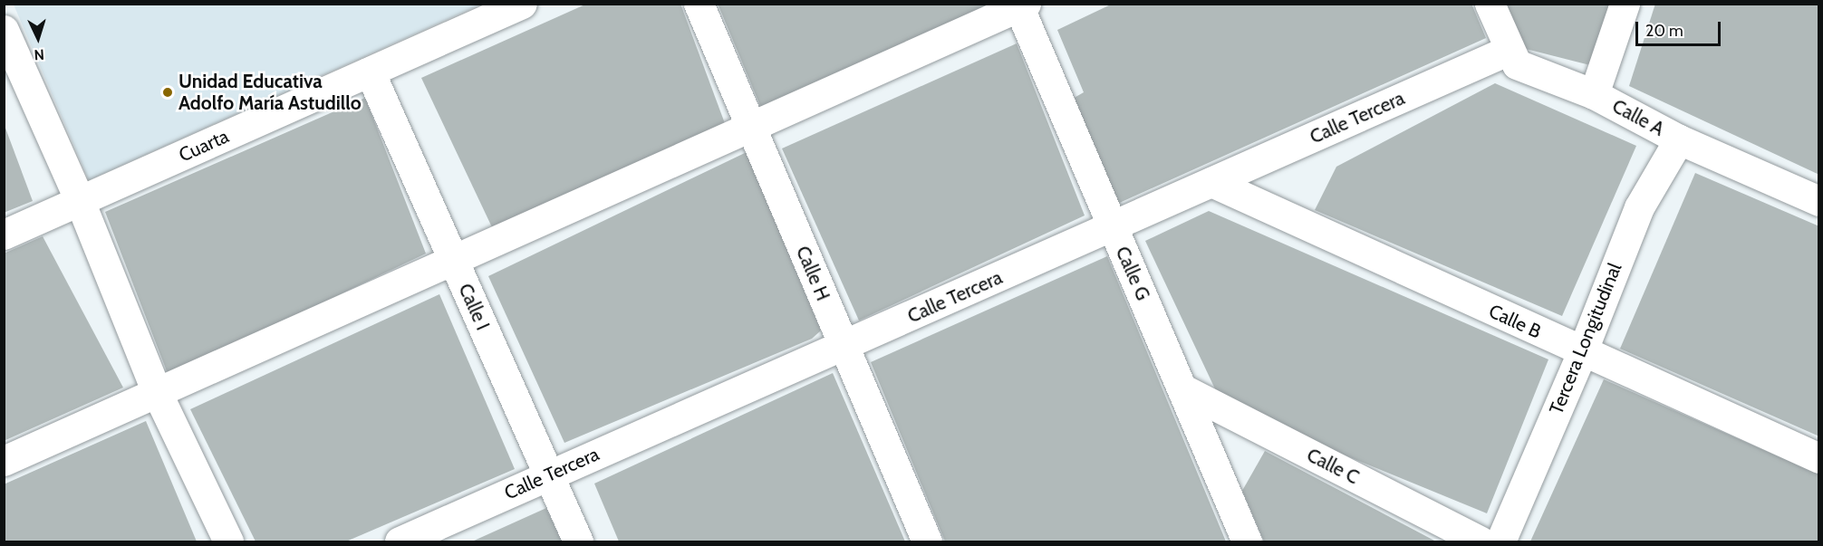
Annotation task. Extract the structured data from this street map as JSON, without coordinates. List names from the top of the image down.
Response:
{
  "streets": {
    "street": [
      "Calle Tercera",
      "Calle A",
      "Cuarta",
      "Calle H",
      "Calle G",
      "Calle I",
      "Calle B",
      "Tercera Longitudinal",
      "Calle C"
    ]
  },
  "crossings": [
    ["Calle Tercera", "Calle A"],
    ["Calle Tercera", "Calle H"],
    ["Calle Tercera", "Calle G"],
    ["Calle Tercera", "Calle I"],
    ["Calle Tercera", "Calle B"],
    ["Calle A", "Tercera Longitudinal"],
    ["Cuarta", "Calle I"],
    ["Calle G", "Calle C"],
    ["Calle B", "Tercera Longitudinal"]
  ],
  "places": ["Unidad Educativa Adolfo María Astudillo"],
  "scale_bar": "20 m",
  "north": "bottom"
}
